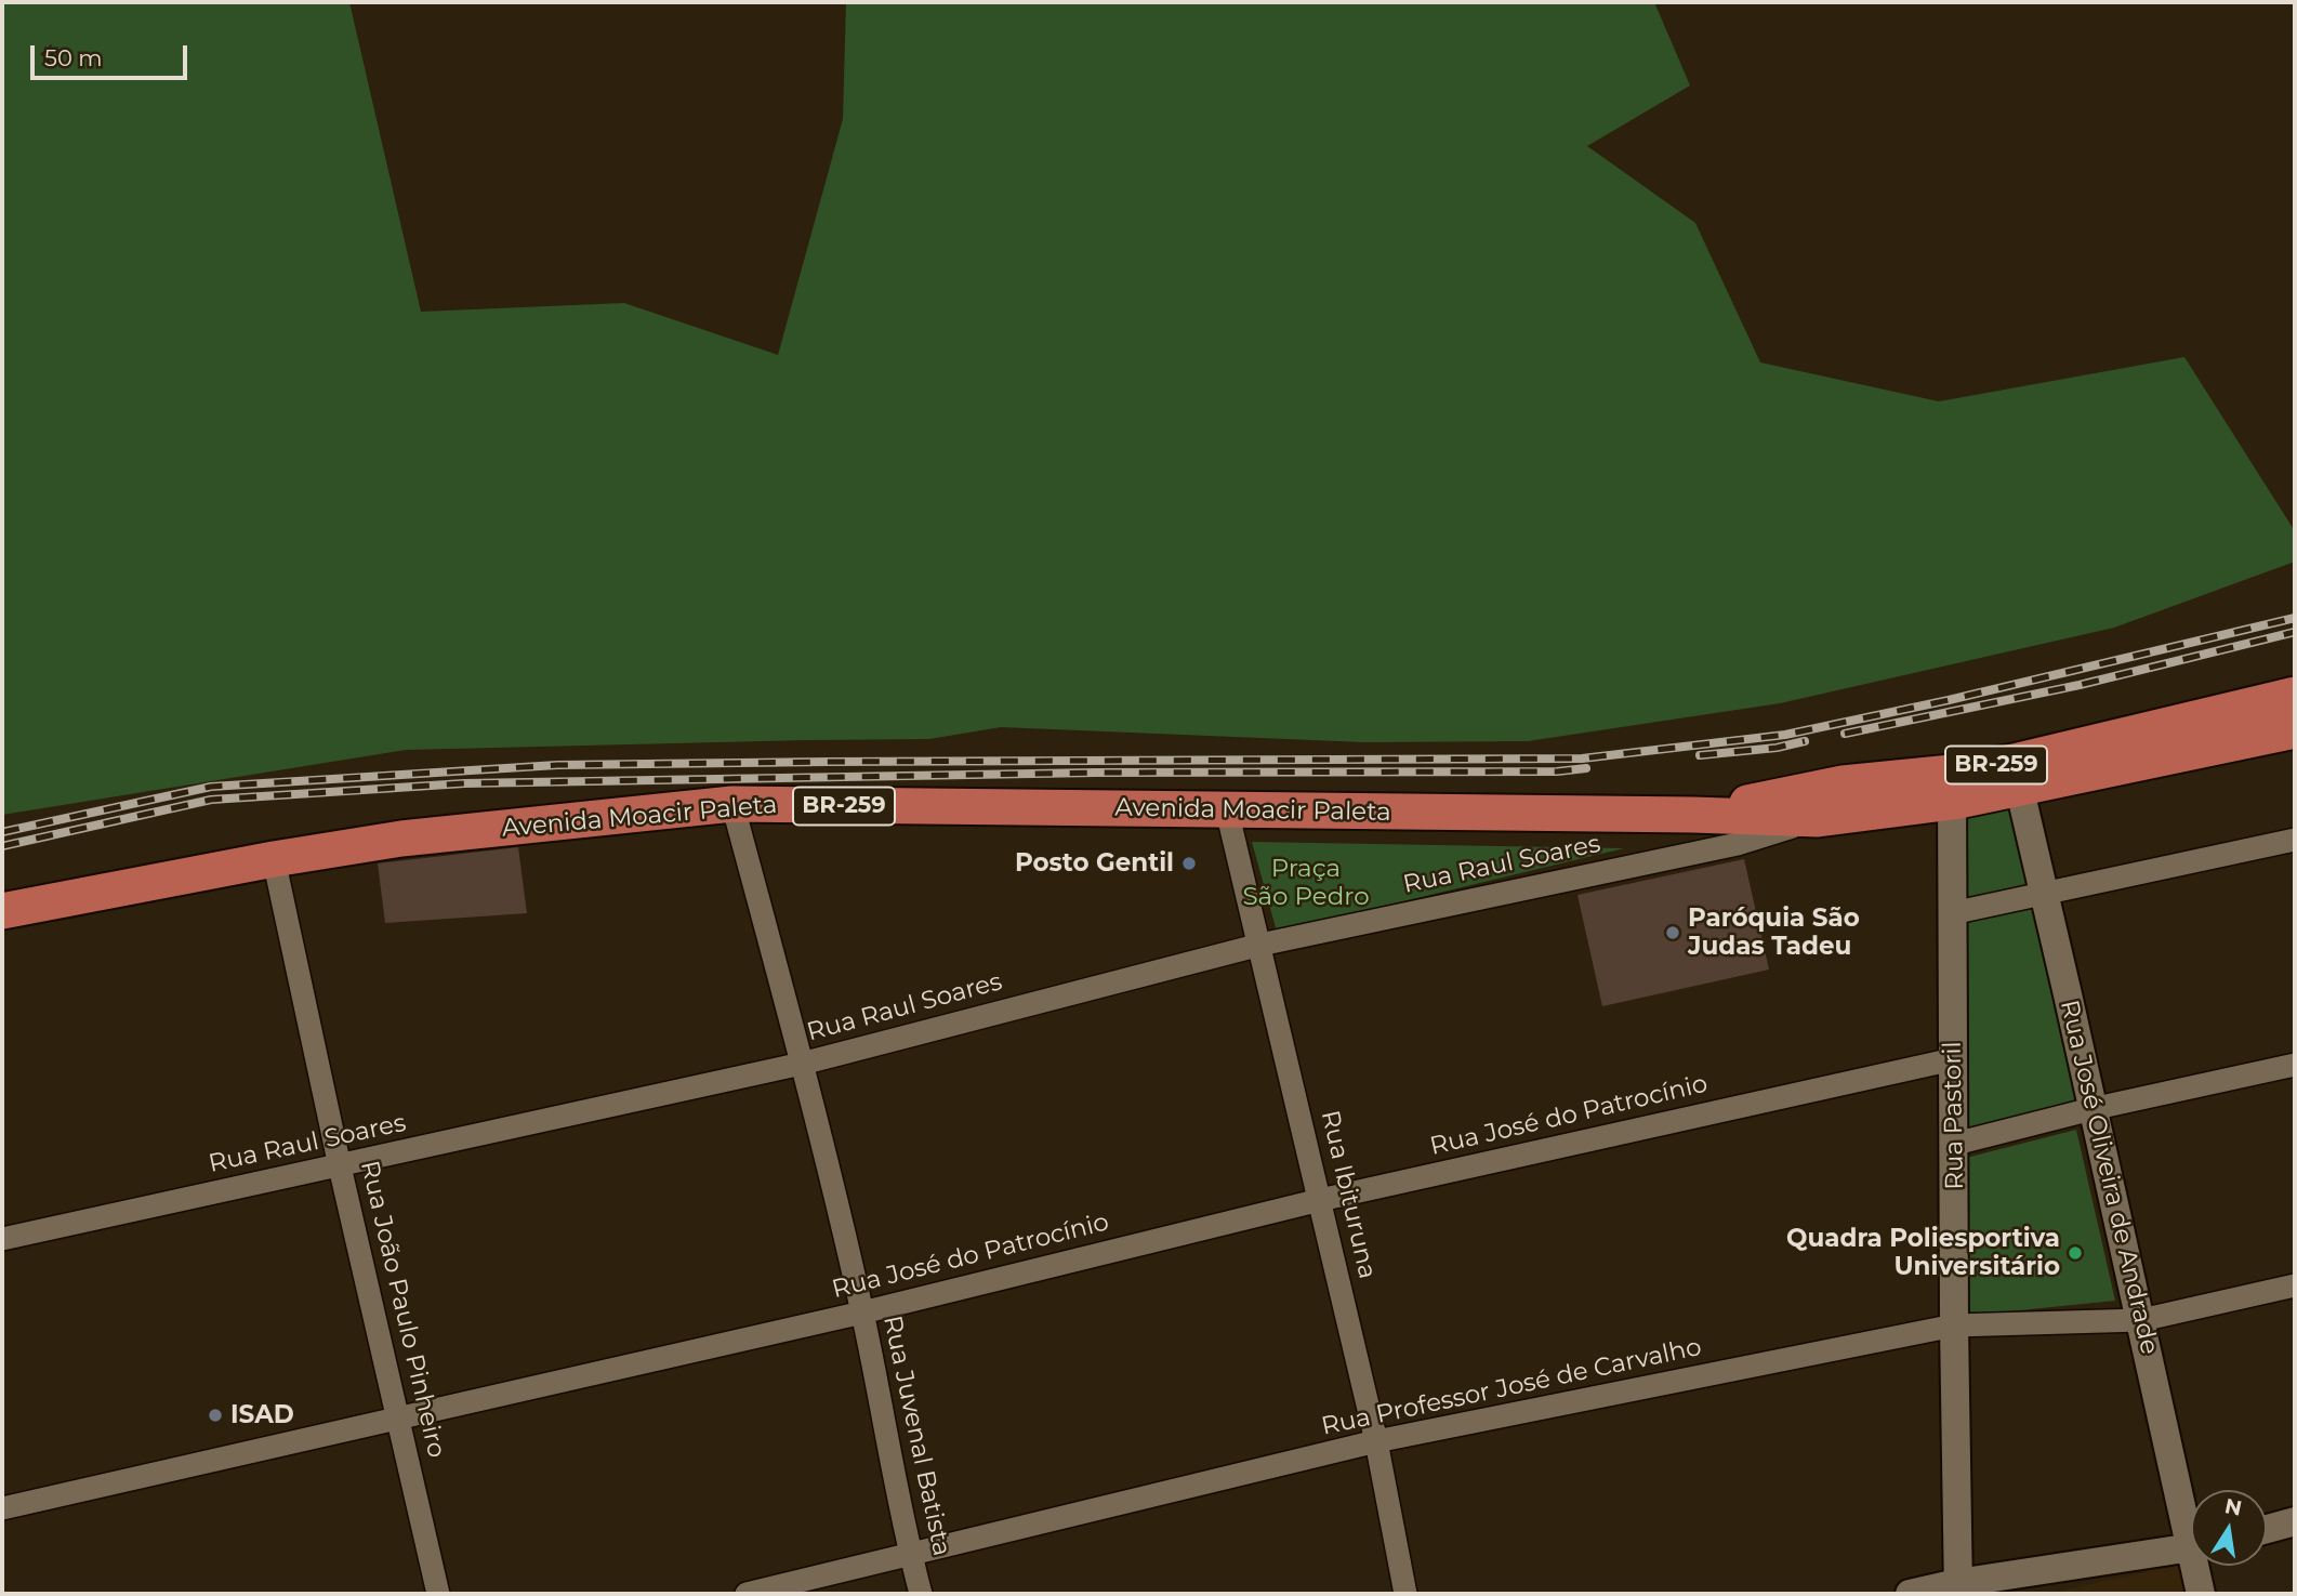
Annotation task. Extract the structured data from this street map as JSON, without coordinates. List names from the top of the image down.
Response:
{
  "streets": {
    "main road": ["BR-259", "Avenida Moacir Paleta"],
    "street": [
      "Rua Raul Soares",
      "Rua José do Patrocínio",
      "Rua Pastoril",
      "Rua José Oliveira de Andrade",
      "Rua Ibituruna",
      "Rua João Paulo Pinheiro",
      "Rua Professor José de Carvalho",
      "Rua Juvenal Batista"
    ]
  },
  "crossings": [
    ["Avenida Moacir Paleta", "Rua Raul Soares"],
    ["Avenida Moacir Paleta", "Rua Pastoril"],
    ["Avenida Moacir Paleta", "Rua José Oliveira de Andrade"],
    ["Avenida Moacir Paleta", "Rua Ibituruna"],
    ["Avenida Moacir Paleta", "Rua João Paulo Pinheiro"],
    ["Avenida Moacir Paleta", "Rua Juvenal Batista"],
    ["Rua Raul Soares", "Rua Ibituruna"],
    ["Rua Raul Soares", "Rua João Paulo Pinheiro"],
    ["Rua Raul Soares", "Rua Juvenal Batista"],
    ["Rua José do Patrocínio", "Rua Pastoril"],
    ["Rua José do Patrocínio", "Rua Ibituruna"],
    ["Rua José do Patrocínio", "Rua João Paulo Pinheiro"],
    ["Rua José do Patrocínio", "Rua Juvenal Batista"],
    ["Rua Pastoril", "Rua Professor José de Carvalho"],
    ["Rua José Oliveira de Andrade", "Rua Professor José de Carvalho"],
    ["Rua Ibituruna", "Rua Professor José de Carvalho"],
    ["Rua Professor José de Carvalho", "Rua Juvenal Batista"]
  ],
  "parks": ["Praça São Pedro"],
  "places": [
    "Posto Gentil",
    "Paróquia São Judas Tadeu",
    "Quadra Poliesportiva Universitário",
    "ISAD"
  ],
  "scale_bar": "50 m",
  "north": "top"
}
